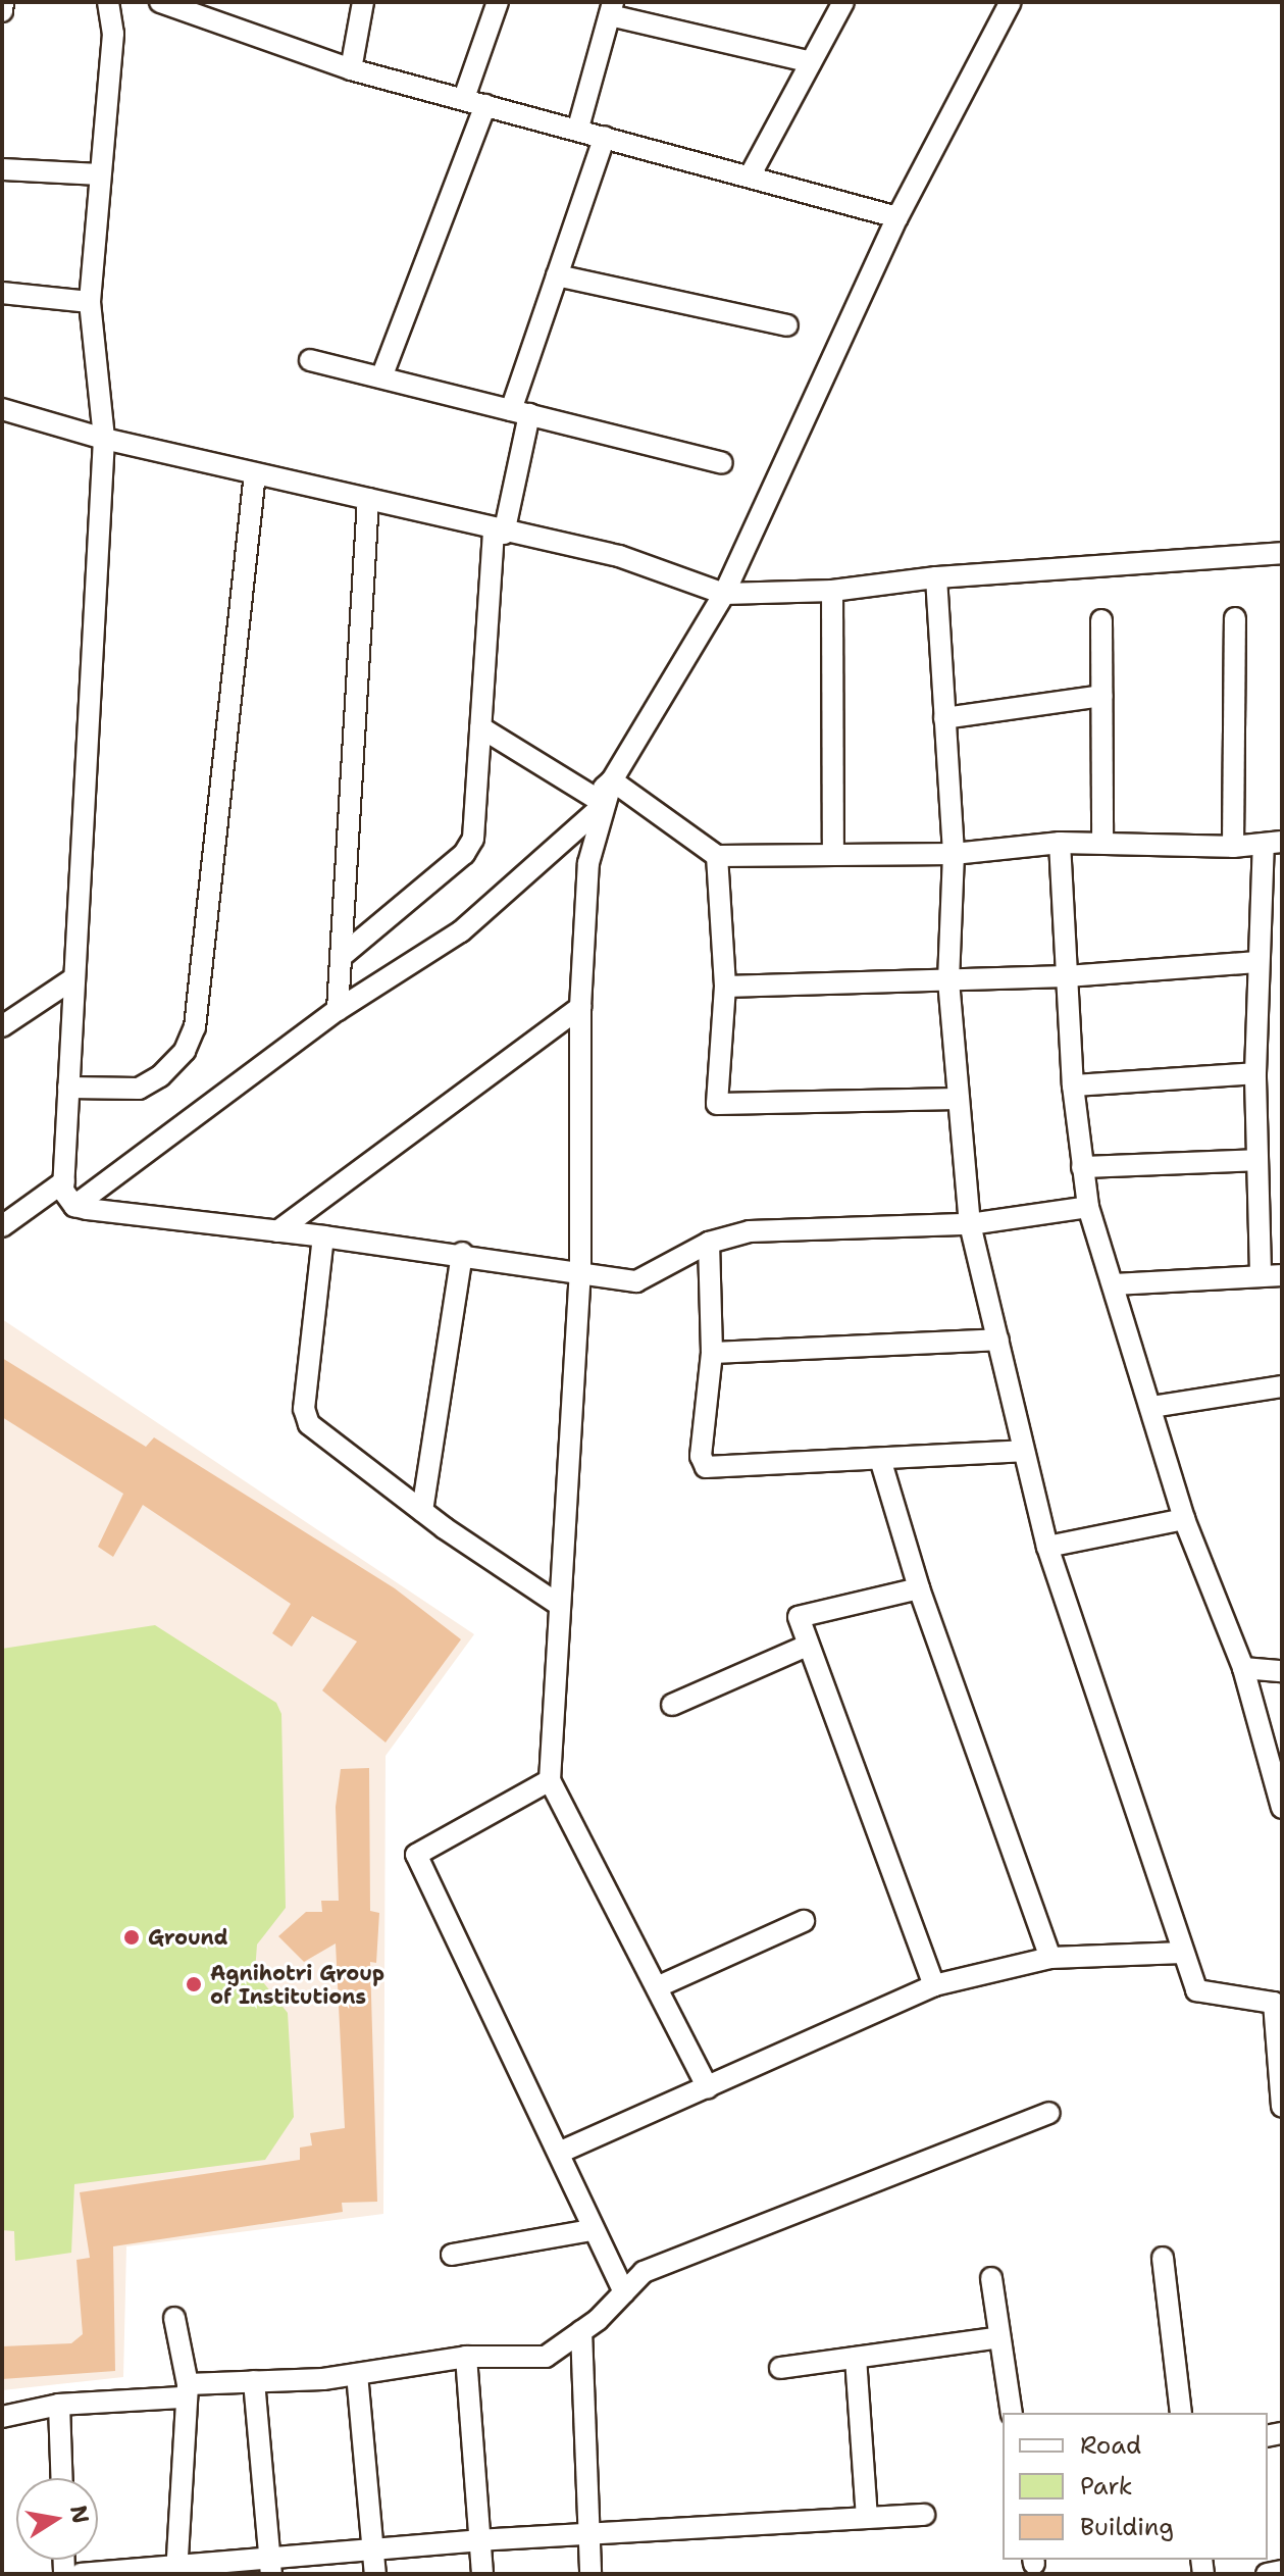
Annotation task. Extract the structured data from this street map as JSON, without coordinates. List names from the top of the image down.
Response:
{
  "places": ["Ground", "Agnihotri Group of Institutions"],
  "legend": ["Road", "Park", "Building"],
  "north": "right"
}
